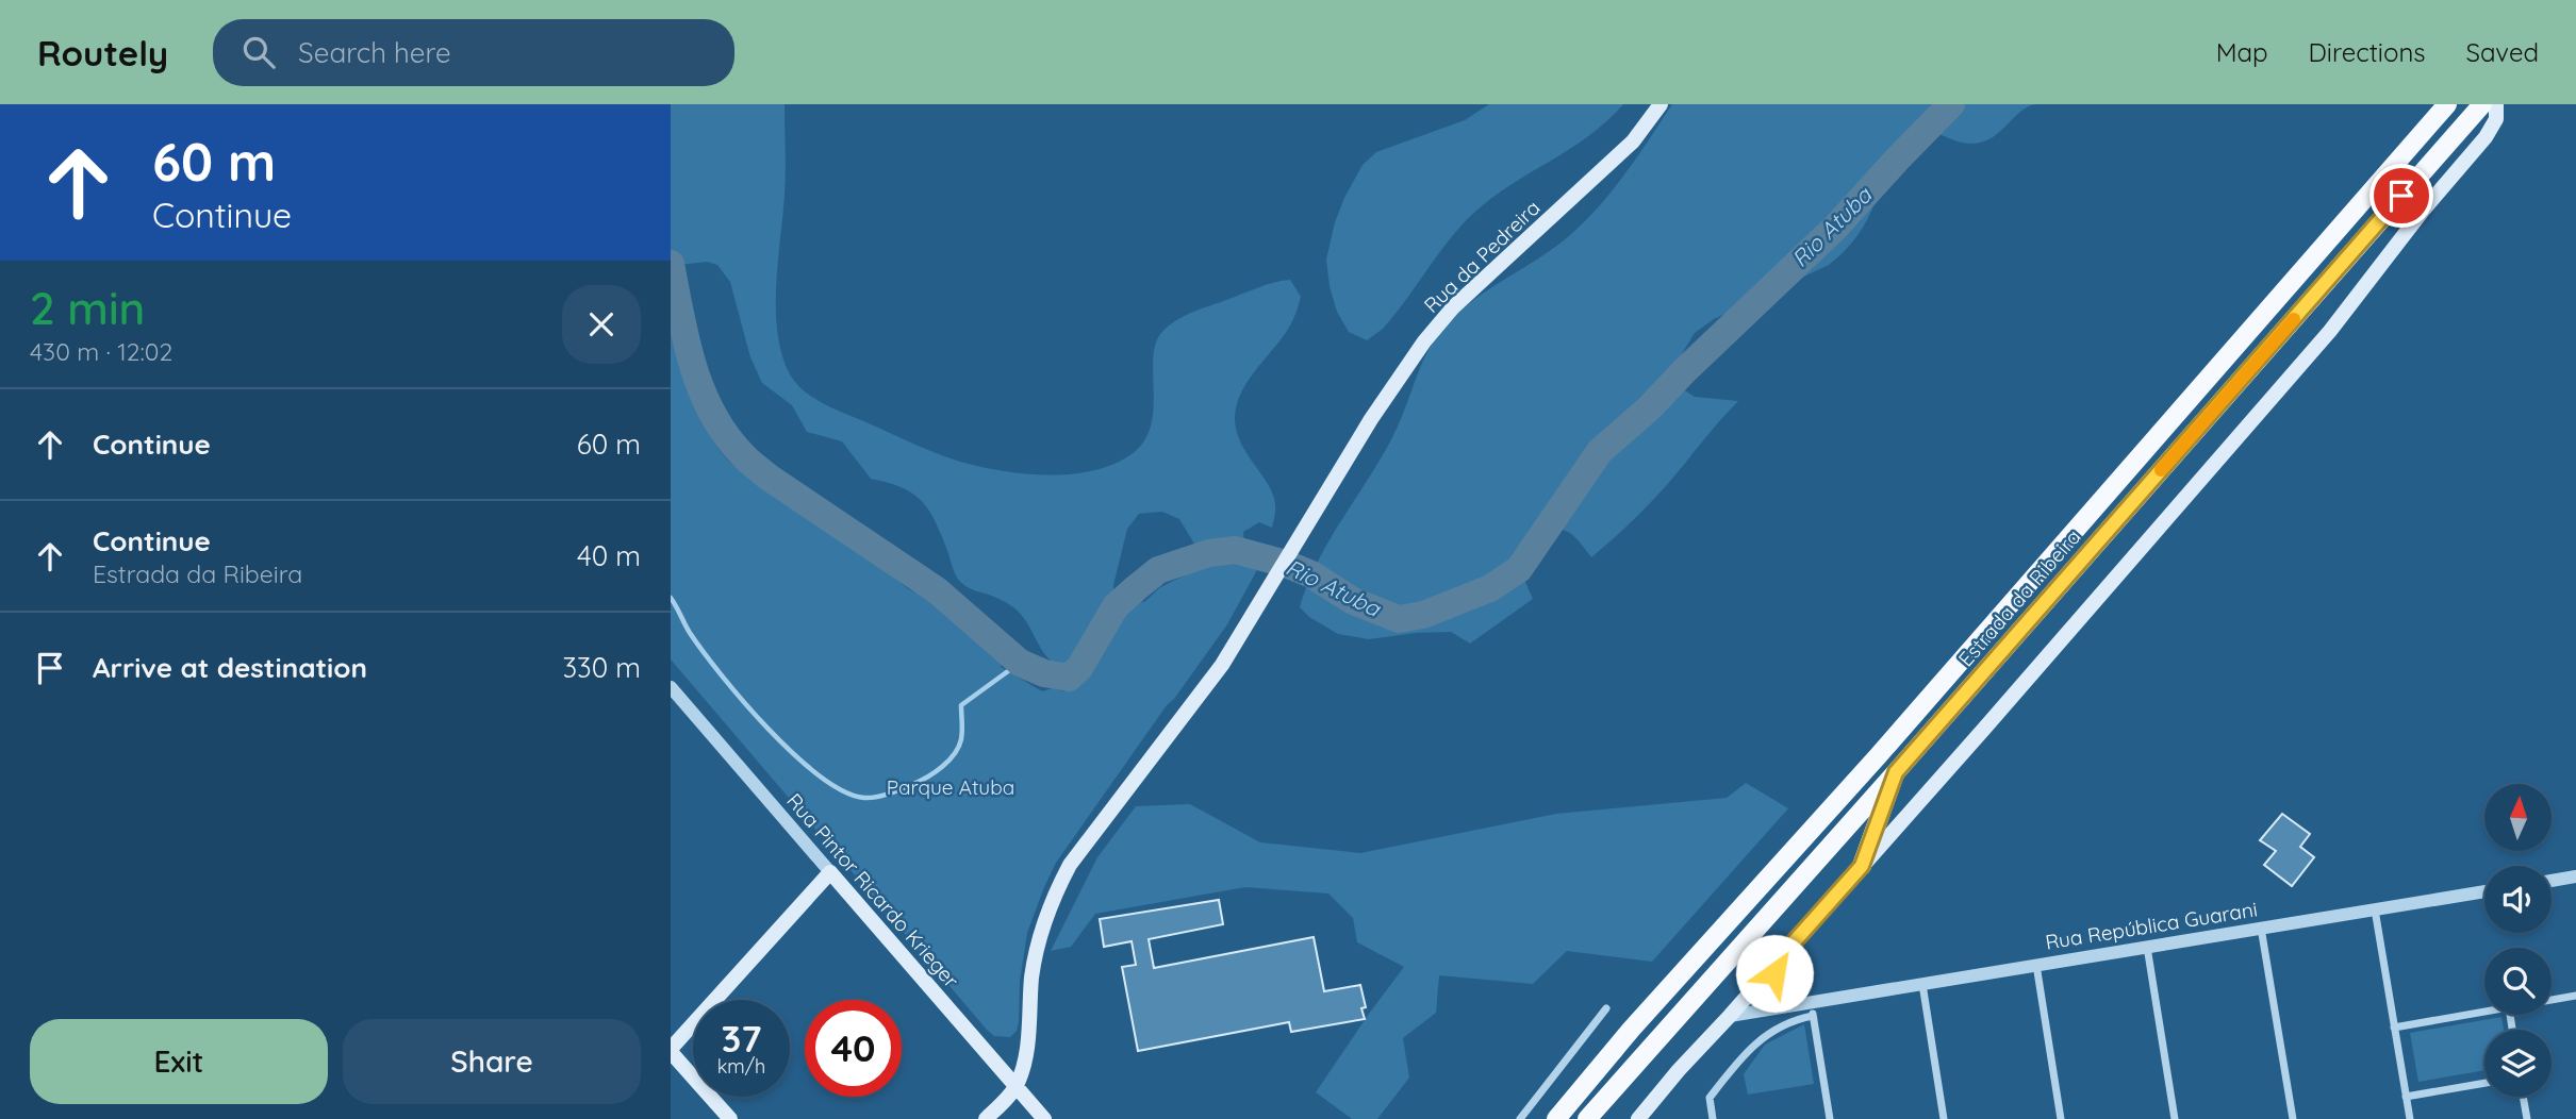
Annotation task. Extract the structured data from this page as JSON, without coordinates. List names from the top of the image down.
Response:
{
  "streets": {
    "main road": ["Rua da Pedreira", "Estrada da Ribeira", "Rua Pintor Ricardo Krieger"],
    "street": ["Rua República Guarani"]
  },
  "crossings": [
    ["Rua da Pedreira", "Rua Pintor Ricardo Krieger"]
  ],
  "water": ["Rio Atuba"],
  "parks": ["Parque Atuba"],
  "north": "top",
  "page": {
    "header": "Routely",
    "search": "Search here",
    "nav": ["Map", "Directions", "Saved"],
    "turn": ["60 m", "Continue"],
    "heading": ["2 min", "430 m · 12:02"],
    "list": [
      {
        "name": "Continue",
        "value": "60 m"
      },
      {
        "name": "Continue",
        "note": "Estrada da Ribeira",
        "value": "40 m"
      },
      {
        "name": "Arrive at destination",
        "value": "330 m"
      }
    ],
    "speed": "37 km/h",
    "limit": "40",
    "buttons": ["Exit", "Share"]
  }
}
